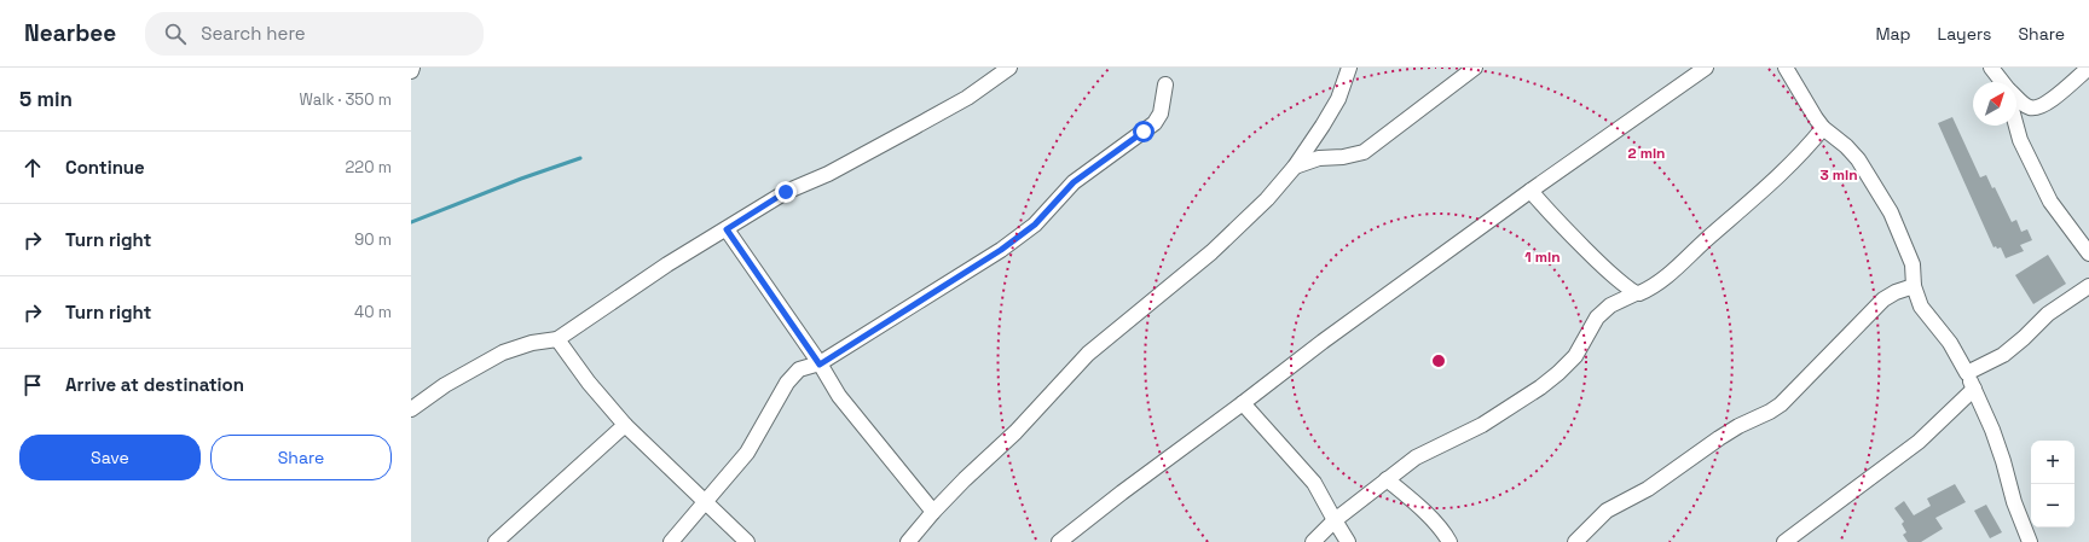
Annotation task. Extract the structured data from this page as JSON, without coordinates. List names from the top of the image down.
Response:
{
  "north": "top right",
  "page": {
    "header": "Nearbee",
    "search": "Search here",
    "nav": ["Map", "Layers", "Share"],
    "heading": ["5 min", "Walk · 350 m"],
    "list": [
      ["Continue", "220 m"],
      ["Turn right", "90 m"],
      ["Turn right", "40 m"],
      "Arrive at destination"
    ],
    "buttons": ["Save", "Share"],
    "map_buttons": ["+", "−"]
  },
  "rings": ["2 min", "3 min", "1 min"]
}
